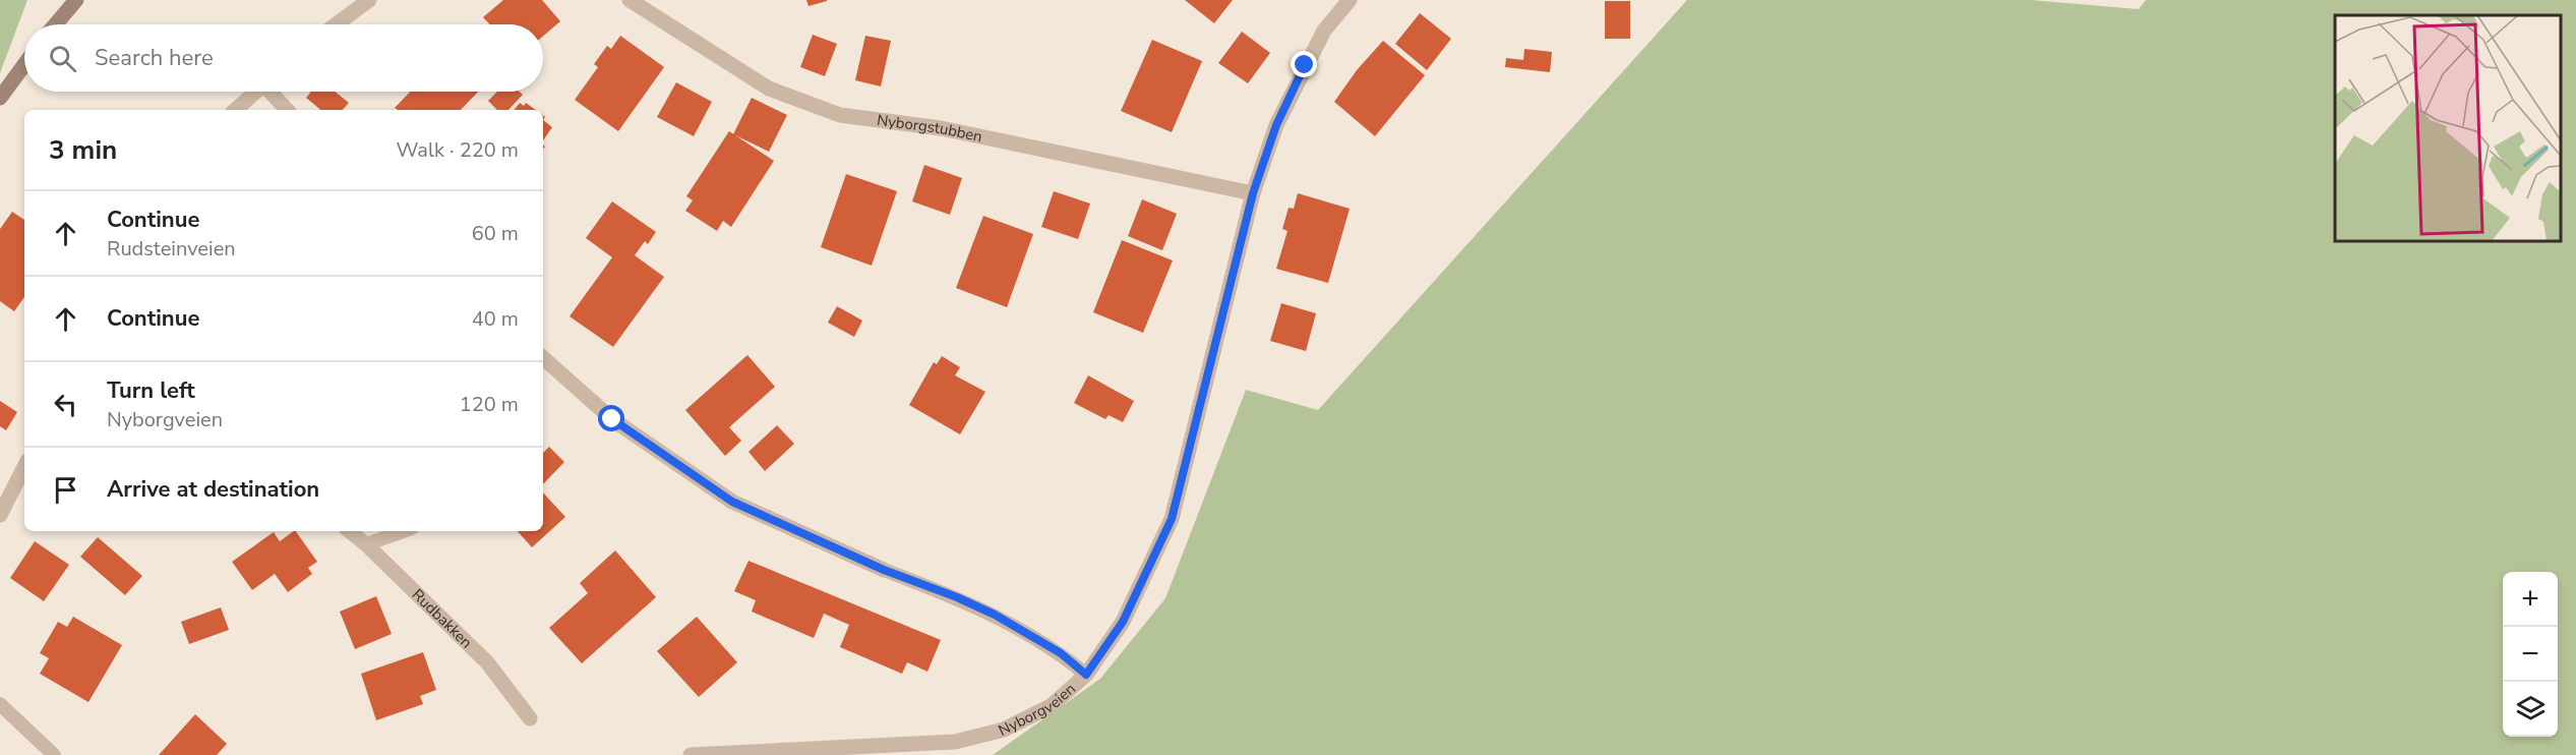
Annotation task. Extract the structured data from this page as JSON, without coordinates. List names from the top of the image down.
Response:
{
  "streets": {
    "street": ["Nyborgstubben", "Rudbakken", "Nyborgveien"]
  },
  "crossings": [
    ["Nyborgstubben", "Nyborgveien"]
  ],
  "page": {
    "search": "Search here",
    "heading": ["3 min", "Walk · 220 m"],
    "list": [
      ["Continue", "Rudsteinveien", "60 m"],
      ["Continue", "40 m"],
      ["Turn left", "Nyborgveien", "120 m"],
      "Arrive at destination"
    ],
    "map_buttons": ["+", "−"]
  }
}
